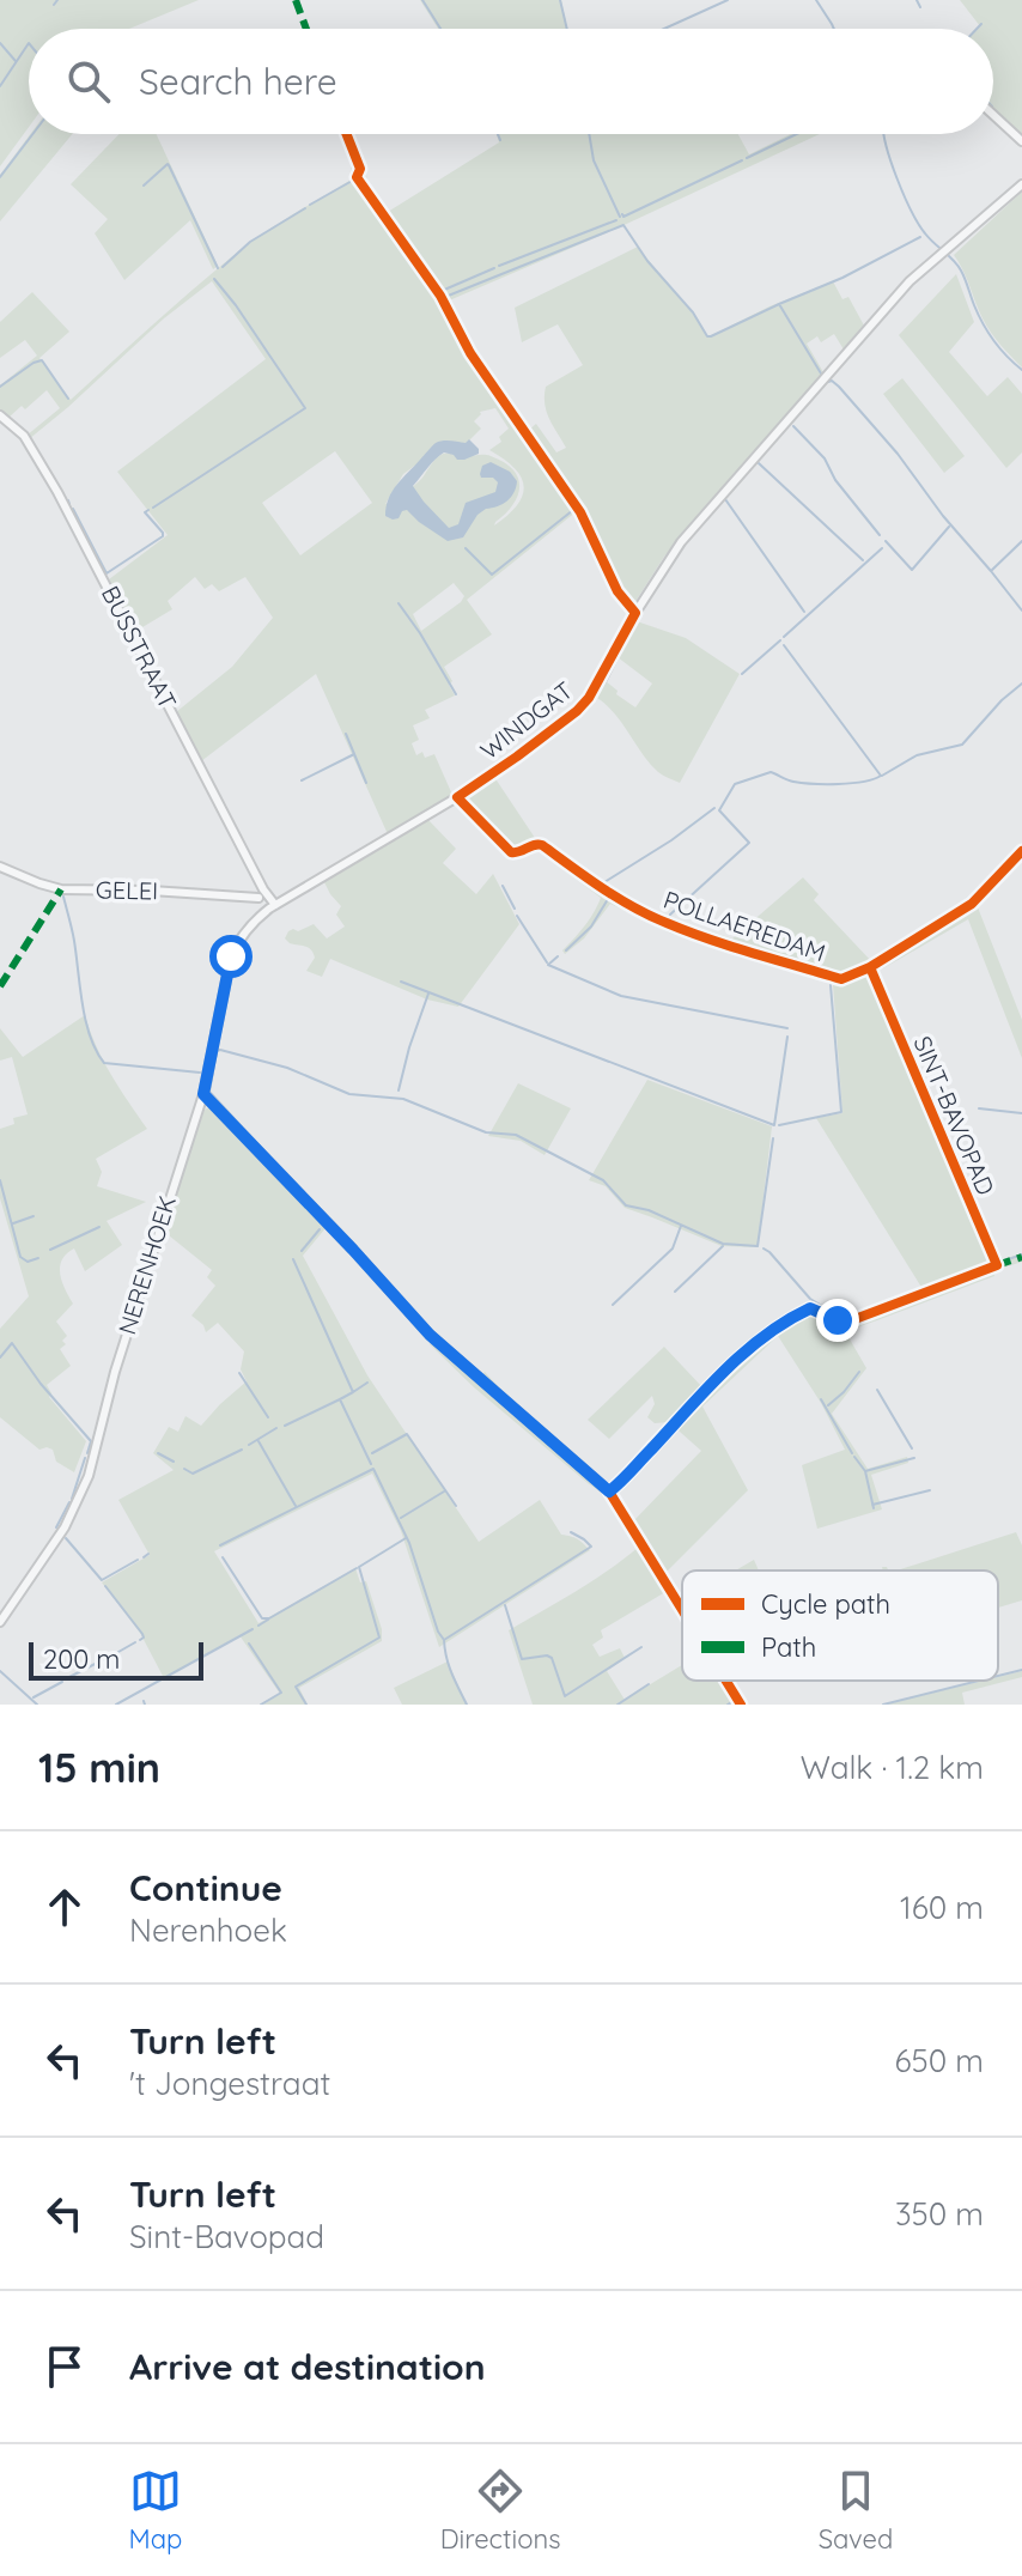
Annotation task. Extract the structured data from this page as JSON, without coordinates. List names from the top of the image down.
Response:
{
  "streets": {
    "street": [
      "BUSSTRAAT",
      "WINDGAT",
      "GELEI",
      "POLLAEREDAM",
      "SINT-BAVOPAD",
      "NERENHOEK"
    ]
  },
  "crossings": [
    ["BUSSTRAAT", "WINDGAT"],
    ["BUSSTRAAT", "GELEI"],
    ["BUSSTRAAT", "NERENHOEK"],
    ["WINDGAT", "POLLAEREDAM"],
    ["WINDGAT", "NERENHOEK"],
    ["POLLAEREDAM", "SINT-BAVOPAD"]
  ],
  "legend": ["Cycle path", "Path"],
  "scale_bar": "200 m",
  "page": {
    "search": "Search here",
    "scale": "200 m",
    "heading": ["15 min", "Walk · 1.2 km"],
    "list": [
      ["Continue", "Nerenhoek", "160 m"],
      ["Turn left", "'t Jongestraat", "650 m"],
      ["Turn left", "Sint-Bavopad", "350 m"],
      "Arrive at destination"
    ],
    "nav": ["Map", "Directions", "Saved"]
  }
}
